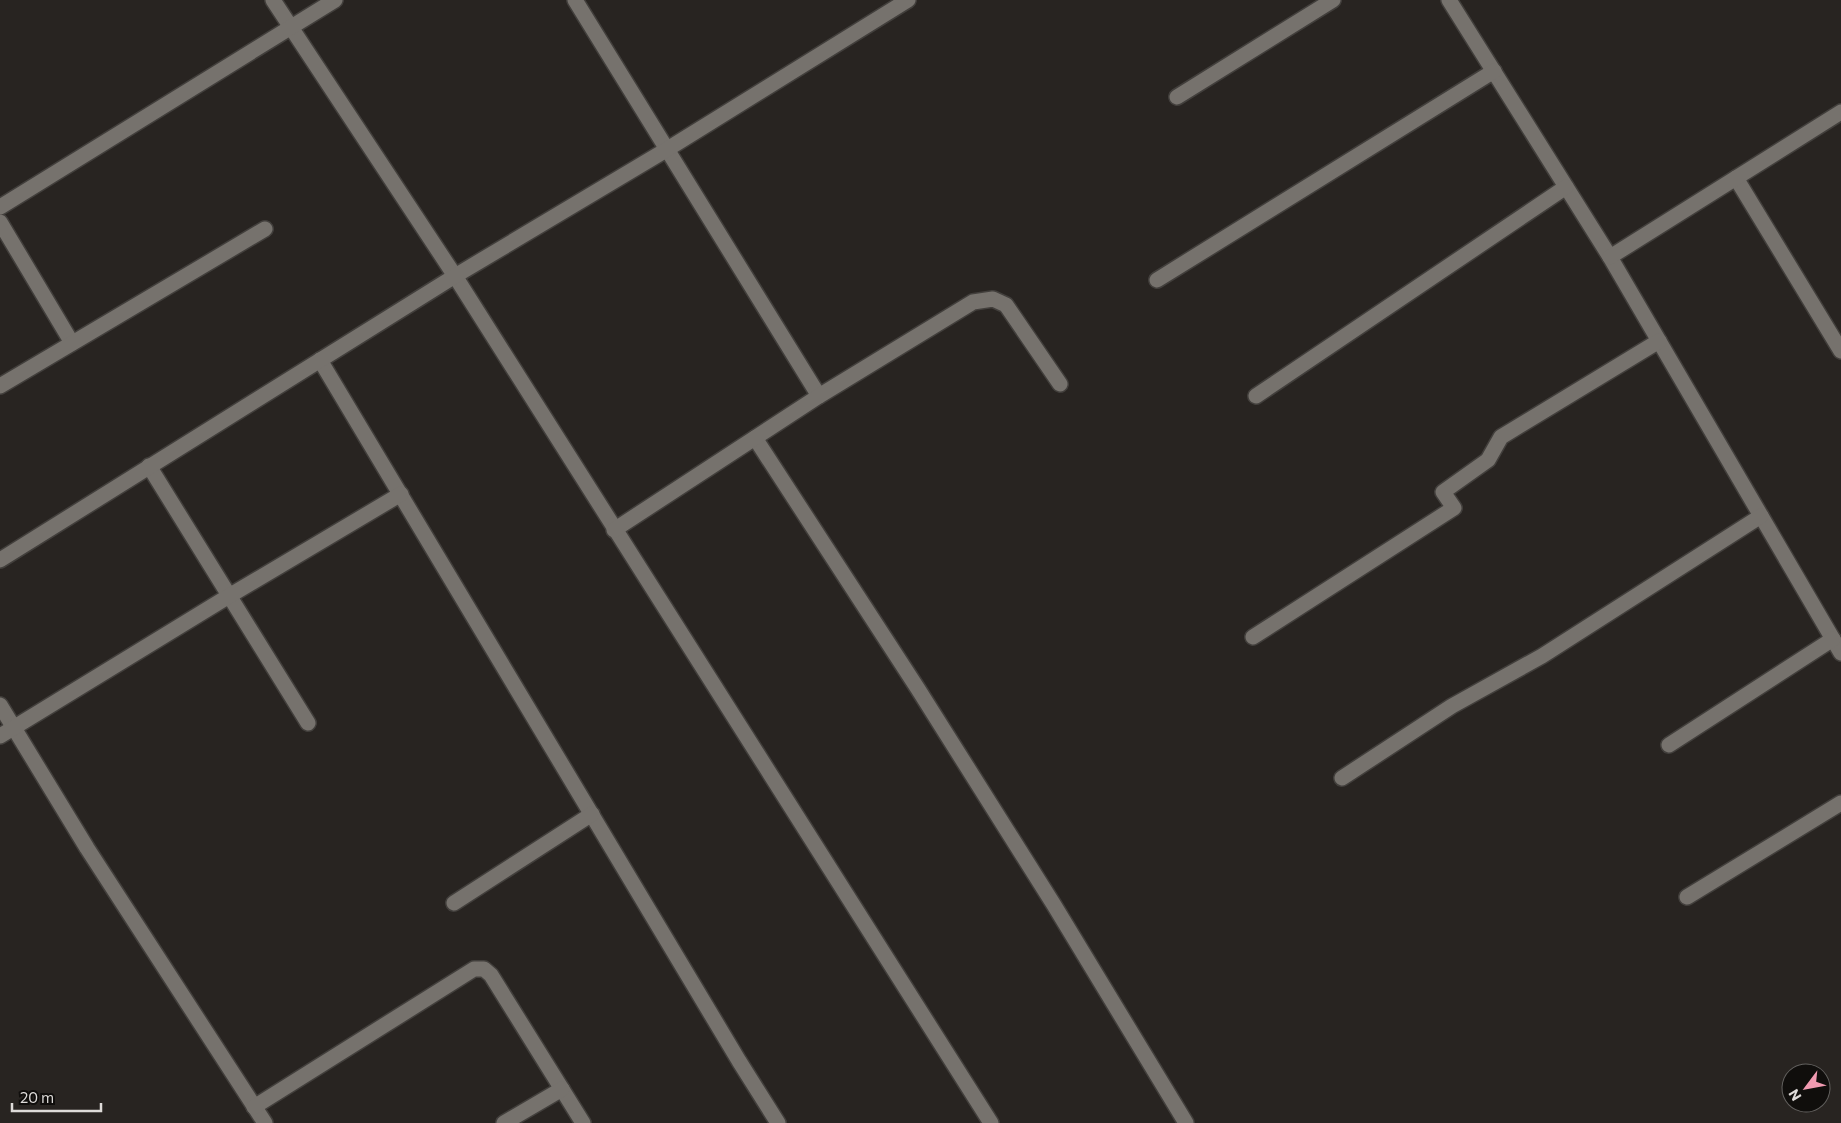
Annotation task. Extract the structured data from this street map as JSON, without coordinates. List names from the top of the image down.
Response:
{
  "scale_bar": "20 m",
  "north": "bottom left"
}
